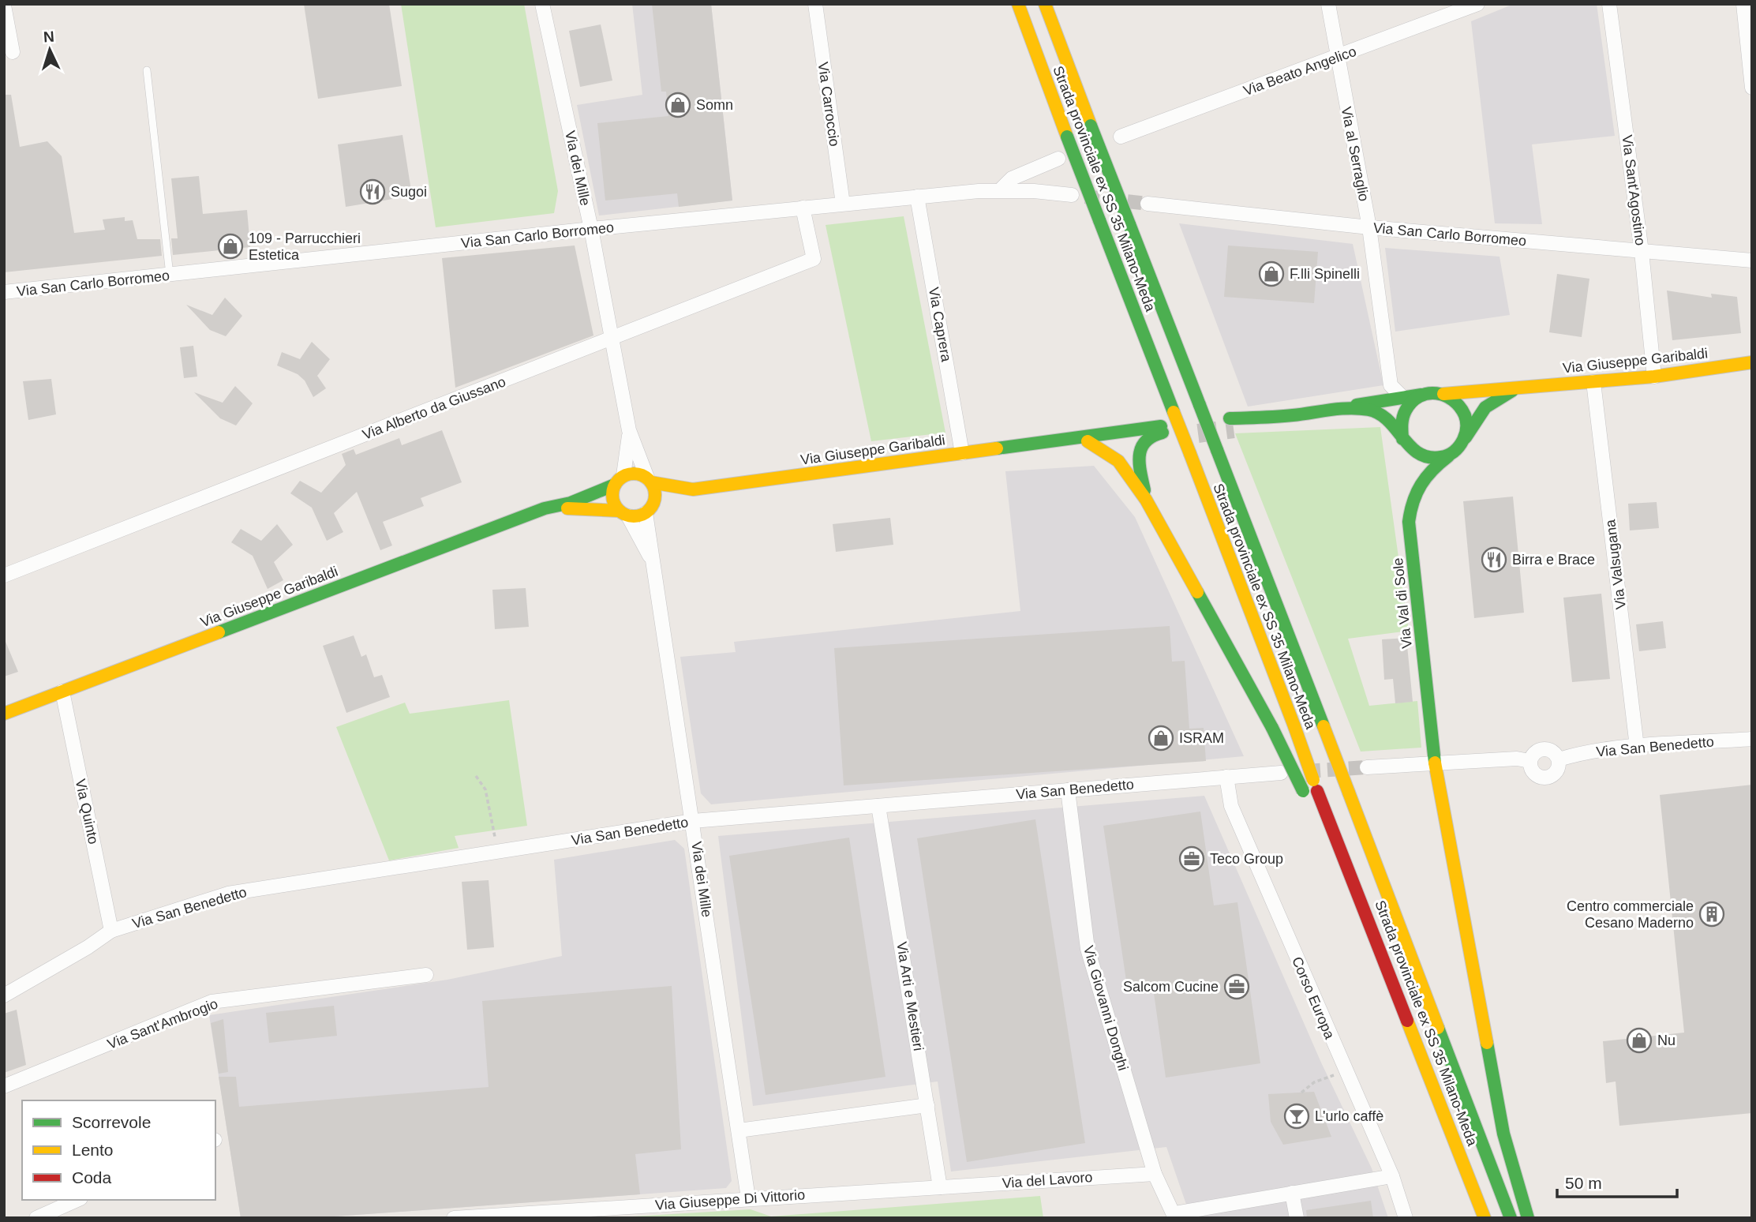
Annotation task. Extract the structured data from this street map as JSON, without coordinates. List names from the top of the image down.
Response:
{
  "streets": {
    "main road": ["Strada provinciale ex SS 35 Milano-Meda", "Via Giuseppe Garibaldi", "Via Val di Sole"],
    "street": [
      "Via Beato Angelico",
      "Via Carroccio",
      "Via al Serraglio",
      "Via dei Mille",
      "Via Sant'Agostino",
      "Via San Carlo Borromeo",
      "Via Caprera",
      "Via Alberto da Giussano",
      "Via Valsugana",
      "Via San Benedetto",
      "Via Quinto",
      "Via Arti e Mestieri",
      "Corso Europa",
      "Via Giovanni Donghi",
      "Via Sant'Ambrogio",
      "Via del Lavoro",
      "Via Giuseppe Di Vittorio"
    ]
  },
  "crossings": [
    ["Via Beato Angelico", "Via al Serraglio"],
    ["Via Carroccio", "Via San Carlo Borromeo"],
    ["Via al Serraglio", "Via San Carlo Borromeo"],
    ["Via dei Mille", "Via San Carlo Borromeo"],
    ["Via dei Mille", "Via Giuseppe Garibaldi"],
    ["Via dei Mille", "Via Alberto da Giussano"],
    ["Via dei Mille", "Via San Benedetto"],
    ["Via dei Mille", "Via Giuseppe Di Vittorio"],
    ["Via Sant'Agostino", "Via San Carlo Borromeo"],
    ["Via Sant'Agostino", "Via Giuseppe Garibaldi"],
    ["Via San Carlo Borromeo", "Via Caprera"],
    ["Via San Carlo Borromeo", "Via Alberto da Giussano"],
    ["Via Caprera", "Via Giuseppe Garibaldi"],
    ["Via Giuseppe Garibaldi", "Via Valsugana"],
    ["Via Giuseppe Garibaldi", "Via Val di Sole"],
    ["Via Giuseppe Garibaldi", "Via Quinto"],
    ["Via Valsugana", "Via San Benedetto"],
    ["Via Val di Sole", "Via San Benedetto"],
    ["Via San Benedetto", "Via Quinto"],
    ["Via San Benedetto", "Via Arti e Mestieri"],
    ["Via San Benedetto", "Corso Europa"],
    ["Via San Benedetto", "Via Giovanni Donghi"],
    ["Via Arti e Mestieri", "Via del Lavoro"],
    ["Via Arti e Mestieri", "Via Giuseppe Di Vittorio"],
    ["Via Giovanni Donghi", "Via del Lavoro"],
    ["Via del Lavoro", "Via Giuseppe Di Vittorio"]
  ],
  "places": {
    "shop": [
      "Somn",
      "109 - Parrucchieri Estetica",
      "F.lli Spinelli",
      "ISRAM",
      "Nu"
    ],
    "restaurant": ["Sugoi", "Birra e Brace"],
    "office": ["Teco Group", "Salcom Cucine"],
    "building": ["Centro commerciale Cesano Maderno"],
    "bar": ["L'urlo caffè"]
  },
  "legend": ["Scorrevole", "Lento", "Coda"],
  "scale_bar": "50 m",
  "north": "top"
}
